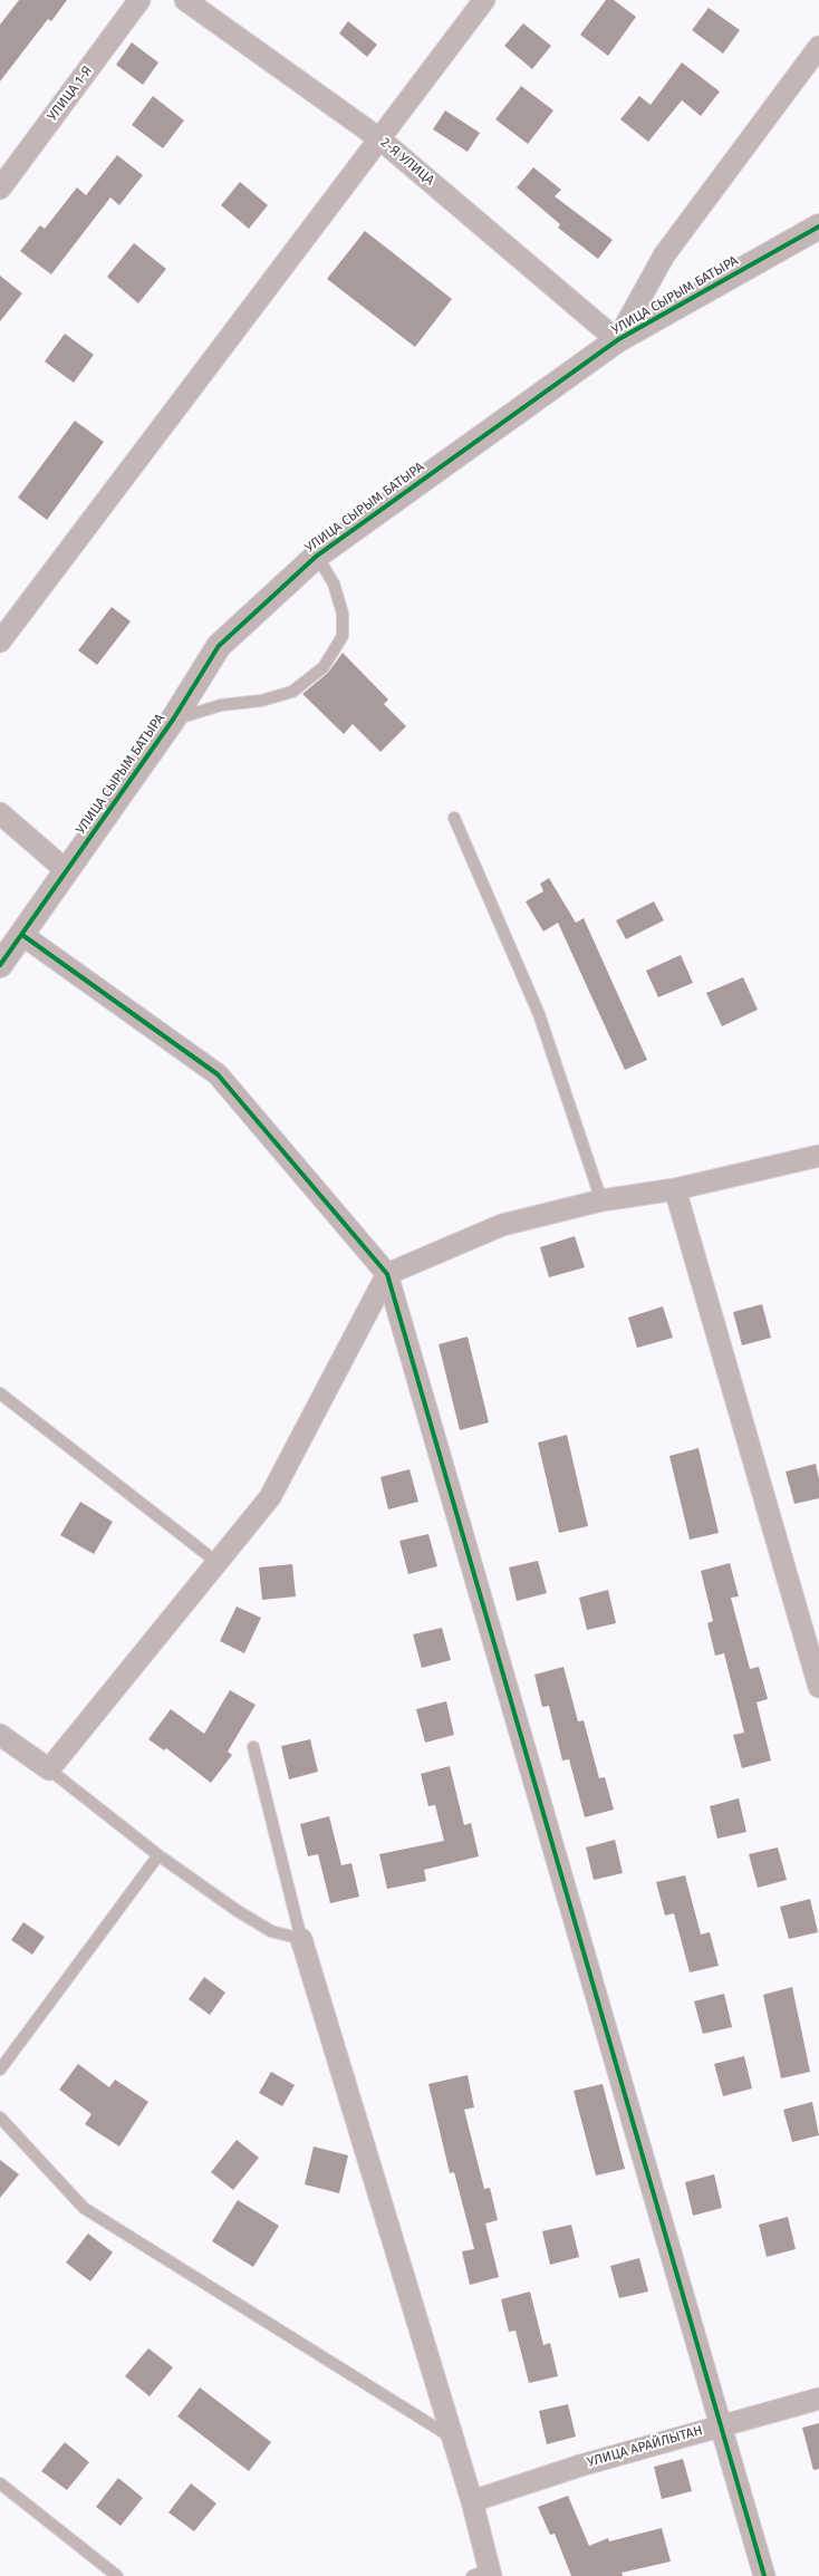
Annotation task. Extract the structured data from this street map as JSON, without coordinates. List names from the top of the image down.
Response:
{
  "streets": {
    "street": [
      "УЛИЦА 1-Я",
      "2-Я УЛИЦА",
      "УЛИЦА СЫРЫМ БАТЫРА",
      "УЛИЦА АРАЙЛЫТАН"
    ]
  },
  "crossings": [
    ["2-Я УЛИЦА", "УЛИЦА СЫРЫМ БАТЫРА"]
  ]
}
